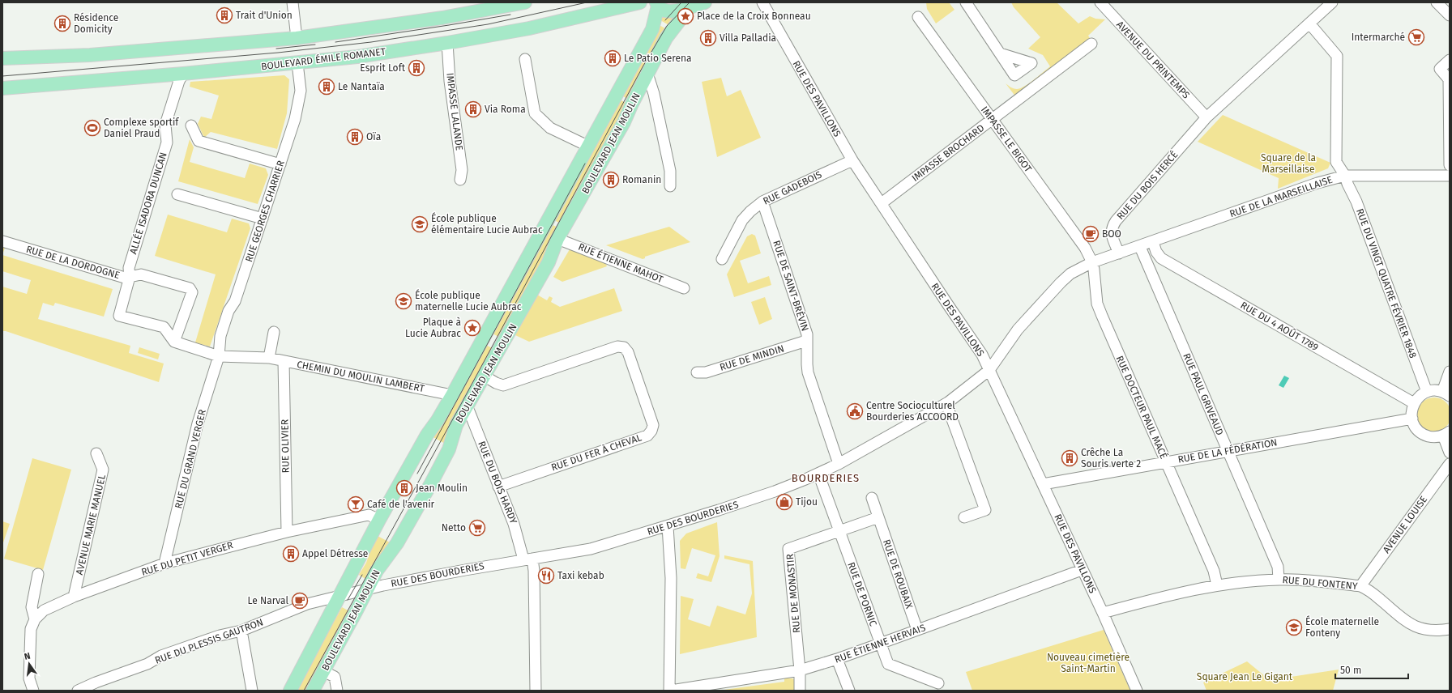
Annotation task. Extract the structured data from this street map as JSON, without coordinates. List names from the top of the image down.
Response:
{
  "streets": {
    "main road": ["BOULEVARD ÉMILE ROMANET", "BOULEVARD JEAN MOULIN"],
    "street": [
      "AVENUE DU PRINTEMPS",
      "RUE DES PAVILLONS",
      "IMPASSE LALANDE",
      "IMPASSE LE BIGOT",
      "IMPASSE BROCHARD",
      "RUE DU BOIS HERCÉ",
      "RUE GADEBOIS",
      "RUE DE LA MARSEILLAISE",
      "ALLÉE ISADORA DUNCAN",
      "RUE GEORGES CHARRIER",
      "RUE DE LA DORDOGNE",
      "RUE ÉTIENNE MAHOT",
      "RUE DU VINGT QUATRE FÉVRIER 1848",
      "RUE DE SAINT-BRÉVIN",
      "RUE DU 4 AOÛT 1789",
      "RUE DE MINDIN",
      "CHEMIN DU MOULIN LAMBERT",
      "RUE PAUL GRIVEAUD",
      "RUE DOCTEUR PAUL MACÉ",
      "RUE OLIVIER",
      "RUE DE LA FÉDÉRATION",
      "RUE DU FER À CHEVAL",
      "RUE DU GRAND VERGER",
      "RUE DU BOIS HARDY",
      "RUE DES BOURDERIES",
      "AVENUE MARIE MANUEL",
      "AVENUE LOUISE",
      "RUE DU PETIT VERGER",
      "RUE DE ROUBAIX",
      "RUE DU FONTENY",
      "RUE DE MONASTIR",
      "RUE DE PORNIC",
      "RUE DU PLESSIS GAUTRON",
      "RUE ÉTIENNE HERVAIS"
    ]
  },
  "crossings": [
    ["BOULEVARD ÉMILE ROMANET", "IMPASSE LALANDE"],
    ["BOULEVARD ÉMILE ROMANET", "ALLÉE ISADORA DUNCAN"],
    ["BOULEVARD ÉMILE ROMANET", "RUE GEORGES CHARRIER"],
    ["AVENUE DU PRINTEMPS", "RUE DU BOIS HERCÉ"],
    ["RUE DES PAVILLONS", "IMPASSE BROCHARD"],
    ["RUE DES PAVILLONS", "RUE GADEBOIS"],
    ["RUE DES PAVILLONS", "RUE DE LA FÉDÉRATION"],
    ["RUE DES PAVILLONS", "RUE DES BOURDERIES"],
    ["RUE DES PAVILLONS", "RUE DU FONTENY"],
    ["RUE DES PAVILLONS", "RUE ÉTIENNE HERVAIS"],
    ["IMPASSE LE BIGOT", "IMPASSE BROCHARD"],
    ["IMPASSE LE BIGOT", "RUE DOCTEUR PAUL MACÉ"],
    ["BOULEVARD JEAN MOULIN", "RUE ÉTIENNE MAHOT"],
    ["BOULEVARD JEAN MOULIN", "CHEMIN DU MOULIN LAMBERT"],
    ["BOULEVARD JEAN MOULIN", "RUE DU FER À CHEVAL"],
    ["BOULEVARD JEAN MOULIN", "RUE DU BOIS HARDY"],
    ["BOULEVARD JEAN MOULIN", "RUE DES BOURDERIES"],
    ["BOULEVARD JEAN MOULIN", "RUE DU PETIT VERGER"],
    ["BOULEVARD JEAN MOULIN", "RUE DU PLESSIS GAUTRON"],
    ["RUE DU BOIS HERCÉ", "RUE DE LA MARSEILLAISE"],
    ["RUE DU BOIS HERCÉ", "RUE DU VINGT QUATRE FÉVRIER 1848"],
    ["RUE GADEBOIS", "RUE DE SAINT-BRÉVIN"],
    ["RUE DE LA MARSEILLAISE", "RUE DU VINGT QUATRE FÉVRIER 1848"],
    ["RUE DE LA MARSEILLAISE", "RUE DU 4 AOÛT 1789"],
    ["RUE DE LA MARSEILLAISE", "RUE PAUL GRIVEAUD"],
    ["ALLÉE ISADORA DUNCAN", "RUE DE LA DORDOGNE"],
    ["RUE GEORGES CHARRIER", "CHEMIN DU MOULIN LAMBERT"],
    ["RUE GEORGES CHARRIER", "RUE DU GRAND VERGER"],
    ["RUE DE SAINT-BRÉVIN", "RUE DE MINDIN"],
    ["RUE DE SAINT-BRÉVIN", "RUE DES BOURDERIES"],
    ["CHEMIN DU MOULIN LAMBERT", "RUE OLIVIER"],
    ["CHEMIN DU MOULIN LAMBERT", "RUE DU GRAND VERGER"],
    ["RUE PAUL GRIVEAUD", "RUE DE LA FÉDÉRATION"],
    ["RUE PAUL GRIVEAUD", "RUE DU FONTENY"],
    ["RUE DOCTEUR PAUL MACÉ", "RUE DE LA FÉDÉRATION"],
    ["RUE DOCTEUR PAUL MACÉ", "RUE DU FONTENY"],
    ["RUE OLIVIER", "RUE DU PETIT VERGER"],
    ["RUE DU FER À CHEVAL", "RUE DU BOIS HARDY"],
    ["RUE DU GRAND VERGER", "RUE DU PETIT VERGER"],
    ["RUE DU BOIS HARDY", "RUE DES BOURDERIES"],
    ["RUE DES BOURDERIES", "RUE DE PORNIC"],
    ["RUE DES BOURDERIES", "RUE DU PLESSIS GAUTRON"],
    ["AVENUE MARIE MANUEL", "RUE DU PETIT VERGER"],
    ["AVENUE LOUISE", "RUE DU FONTENY"],
    ["RUE DE ROUBAIX", "RUE ÉTIENNE HERVAIS"],
    ["RUE DE MONASTIR", "RUE DE PORNIC"],
    ["RUE DE MONASTIR", "RUE ÉTIENNE HERVAIS"],
    ["RUE DE PORNIC", "RUE ÉTIENNE HERVAIS"]
  ],
  "districts": ["BOURDERIES"],
  "parks": ["Square de la Marseillaise", "Nouveau cimetière Saint-Martin", "Square Jean Le Gigant"],
  "places": {
    "building": [
      "Trait d'Union",
      "Résidence Domicity",
      "Villa Palladia",
      "Le Patio Serena",
      "Esprit Loft",
      "Le Nantaïa",
      "Via Roma",
      "Oïa",
      "Romanin",
      "Crêche La Souris verte 2",
      "Jean Moulin",
      "Appel Détresse"
    ],
    "place": ["Place de la Croix Bonneau", "Plaque à Lucie Aubrac"],
    "supermarket": ["Intermarché", "Netto"],
    "sports": ["Complexe sportif Daniel Praud"],
    "school or university": ["École publique élémentaire Lucie Aubrac", "École publique maternelle Lucie Aubrac", "École maternelle Fonteny"],
    "cafe": ["BOO", "Le Narval"],
    "public building": ["Centre Socioculturel Bourderies ACCOORD"],
    "shop": ["Tijou"],
    "bar": ["Café de l'avenir"],
    "restaurant": ["Taxi kebab"]
  },
  "scale_bar": "50 m",
  "north": "top"
}
